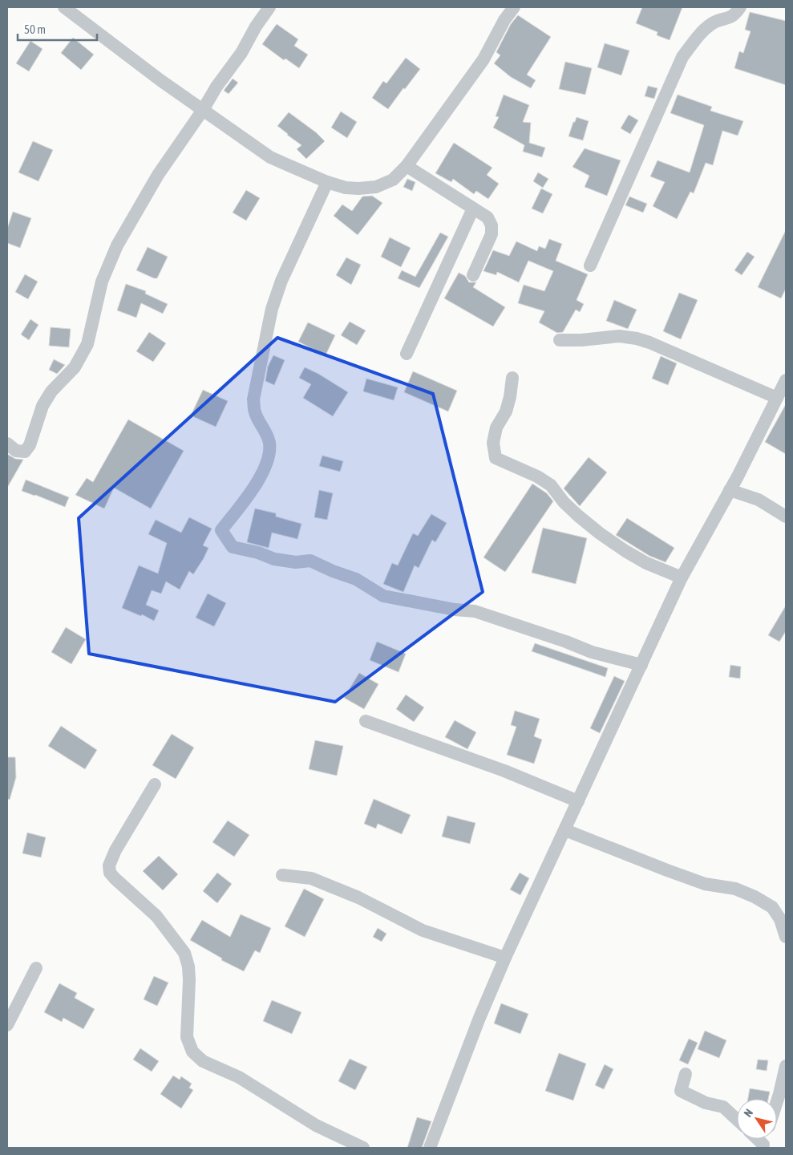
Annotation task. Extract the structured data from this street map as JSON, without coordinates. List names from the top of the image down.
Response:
{
  "scale_bar": "50 m",
  "north": "top left"
}
